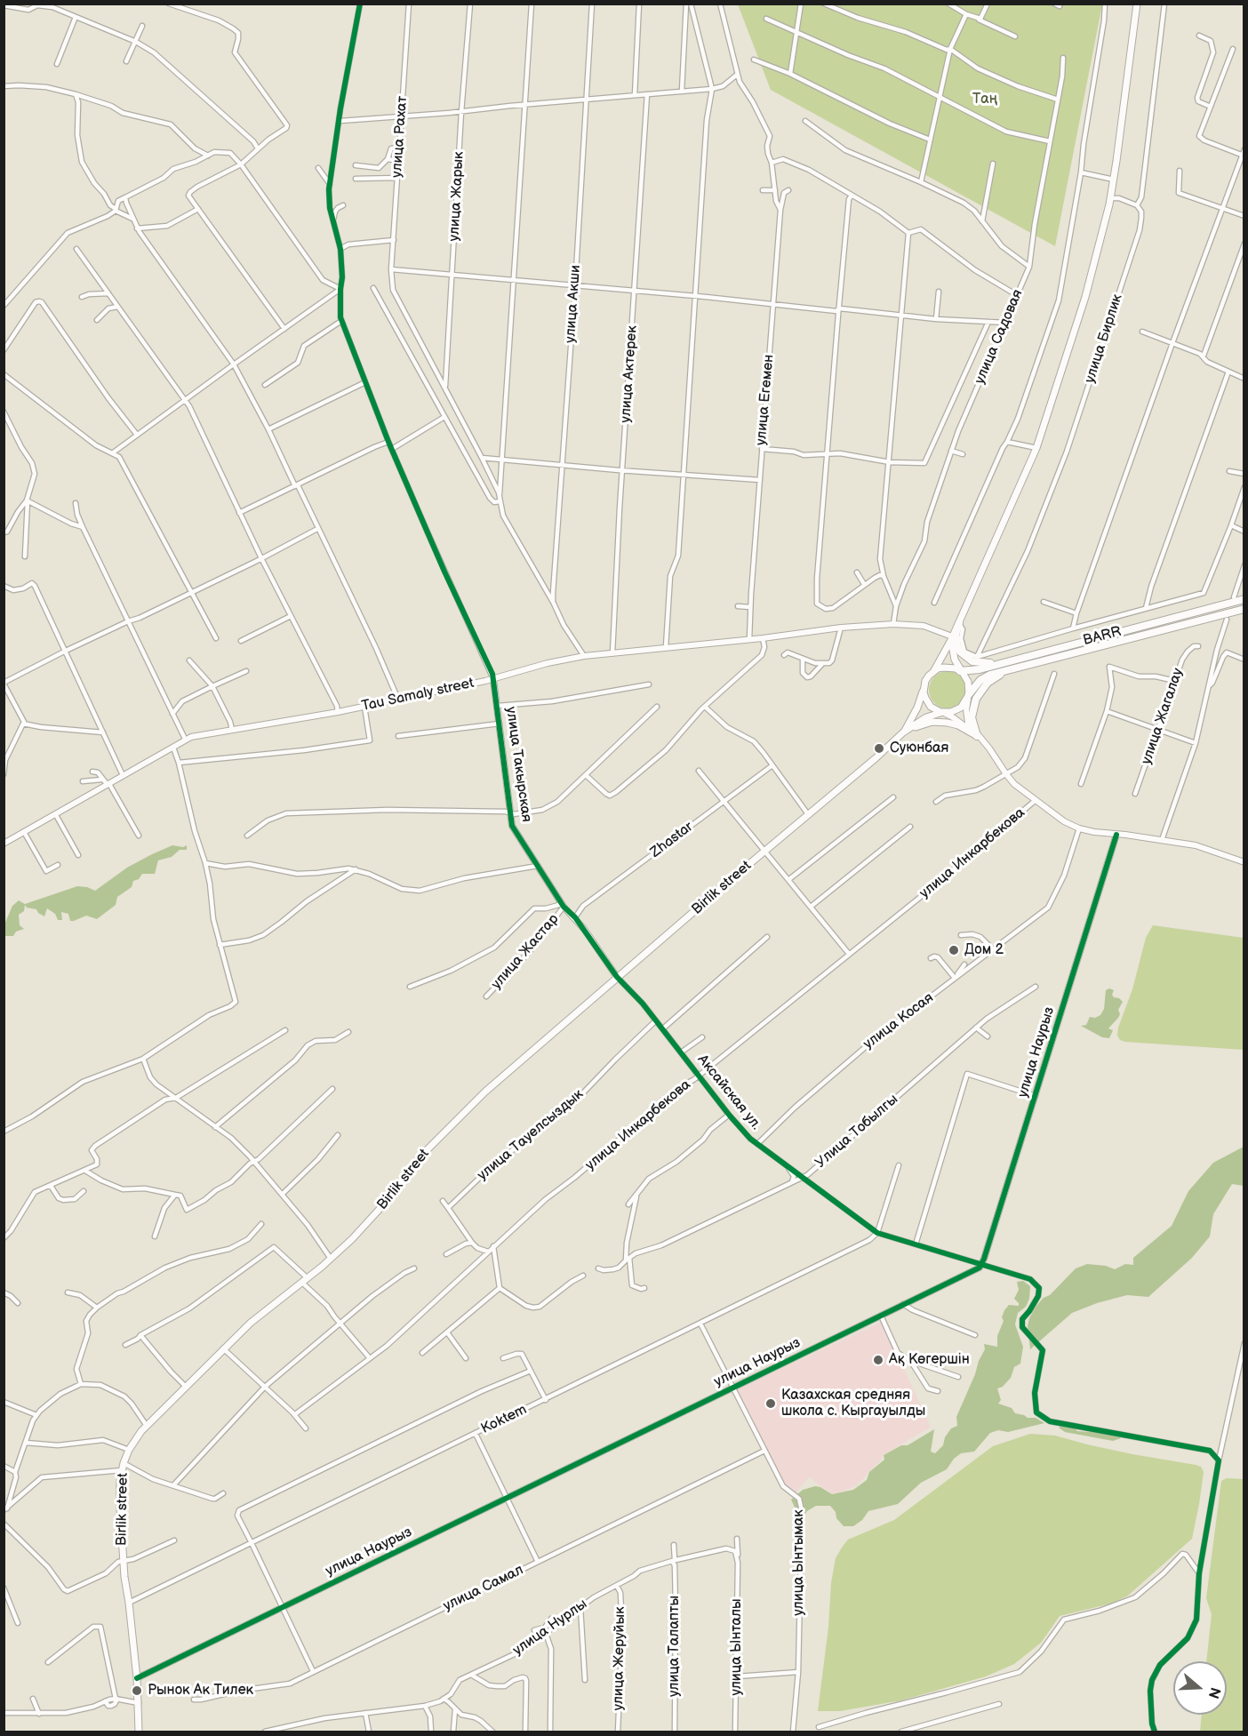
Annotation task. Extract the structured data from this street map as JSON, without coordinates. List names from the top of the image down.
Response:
{
  "streets": {
    "highway": ["BARR"],
    "main road": ["Birlik street"],
    "street": [
      "улица Рахат",
      "улица Жарык",
      "улица Акши",
      "улица Садовая",
      "улица Бирлик",
      "улица Актерек",
      "улица Егемен",
      "Tau Samaly street",
      "улица Жагалау",
      "улица Такырская",
      "Zhastar",
      "улица Инкарбекова",
      "улица Жастар",
      "улица Косая",
      "улица Наурыз",
      "Аксайская ул.",
      "Улица Тобылгы",
      "улица Тауелсыздык",
      "Koktem",
      "улица Ынтымак",
      "улица Самал",
      "улица Нурлы",
      "улица Талапты",
      "улица Ынталы",
      "улица Жеруйык"
    ]
  },
  "crossings": [
    ["улица Рахат", "улица Жарык"],
    ["улица Рахат", "улица Акши"],
    ["улица Рахат", "Tau Samaly street"],
    ["улица Садовая", "Tau Samaly street"],
    ["улица Актерек", "Tau Samaly street"],
    ["улица Егемен", "Tau Samaly street"],
    ["Tau Samaly street", "улица Такырская"],
    ["улица Такырская", "улица Жастар"],
    ["улица Такырская", "Аксайская ул."],
    ["Zhastar", "Аксайская ул."],
    ["улица Инкарбекова", "Аксайская ул."],
    ["Birlik street", "улица Наурыз"],
    ["Birlik street", "Аксайская ул."],
    ["Birlik street", "Koktem"],
    ["улица Жастар", "Аксайская ул."],
    ["улица Косая", "Аксайская ул."],
    ["улица Наурыз", "Аксайская ул."],
    ["улица Наурыз", "улица Ынтымак"],
    ["Аксайская ул.", "Улица Тобылгы"],
    ["Аксайская ул.", "улица Тауелсыздык"],
    ["Аксайская ул.", "Koktem"],
    ["Koktem", "улица Ынтымак"],
    ["улица Ынтымак", "улица Самал"],
    ["улица Нурлы", "улица Талапты"],
    ["улица Нурлы", "улица Ынталы"],
    ["улица Нурлы", "улица Жеруйык"]
  ],
  "parks": ["Таң"],
  "places": [
    "Суюнбая",
    "Дом 2",
    "Ақ Көгершін",
    "Казахская средняя школа с. Кыргауылды",
    "Рынок Ак Тилек"
  ],
  "north": "right"
}
